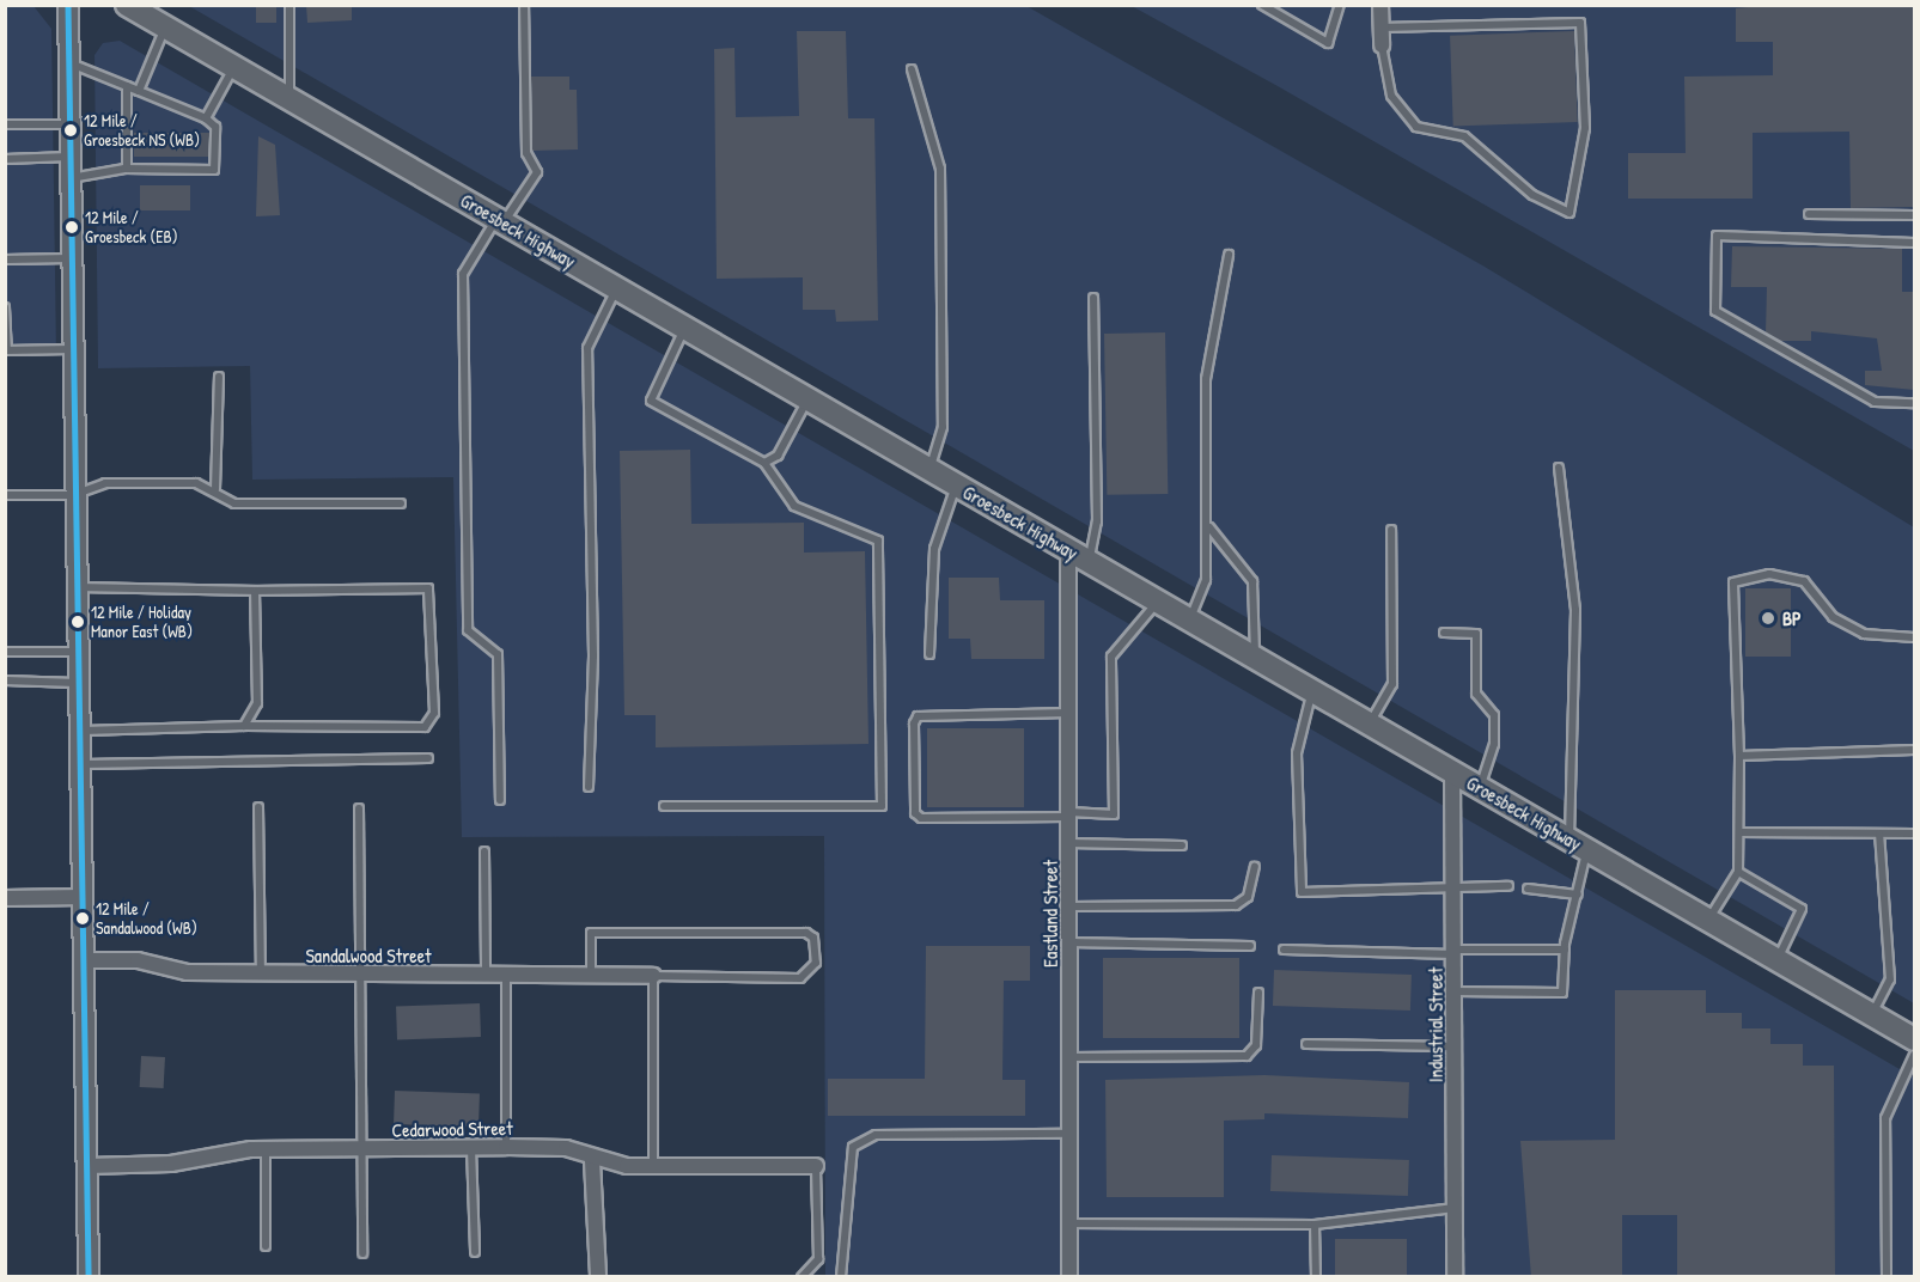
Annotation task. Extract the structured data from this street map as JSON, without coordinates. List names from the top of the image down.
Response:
{
  "streets": {
    "main road": ["Groesbeck Highway"],
    "street": [
      "Eastland Street",
      "Sandalwood Street",
      "Industrial Street",
      "Cedarwood Street"
    ]
  },
  "crossings": [
    ["Groesbeck Highway", "Eastland Street"],
    ["Groesbeck Highway", "Industrial Street"]
  ],
  "places": [
    "12 Mile / Groesbeck NS (WB)",
    "12 Mile / Groesbeck (EB)",
    "BP",
    "12 Mile / Holiday Manor East (WB)",
    "12 Mile / Sandalwood (WB)"
  ]
}
